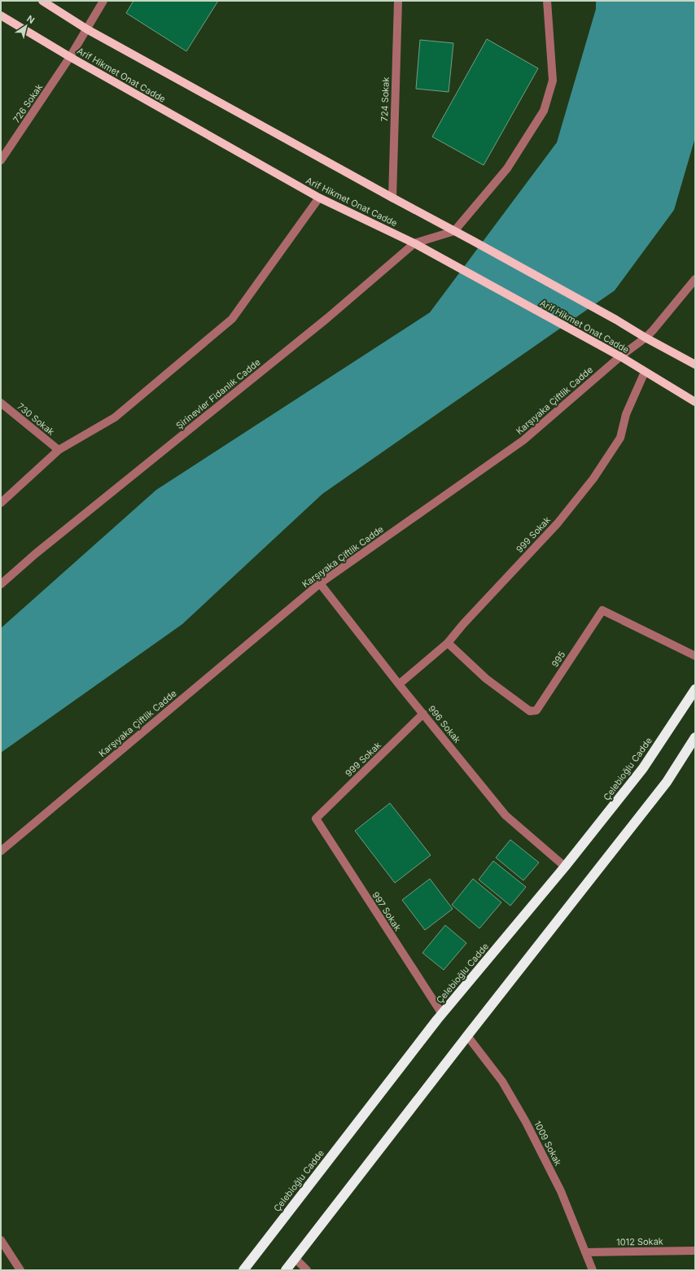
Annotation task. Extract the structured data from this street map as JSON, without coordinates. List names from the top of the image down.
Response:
{
  "streets": {
    "highway": ["Çelebioğlu Cadde"],
    "main road": ["Arif Hikmet Onat Cadde"],
    "street": [
      "724 Sokak",
      "726 Sokak",
      "Şirinevler Fidanlık Cadde",
      "Karşıyaka Çiftlik Cadde",
      "730 Sokak",
      "999 Sokak",
      "995",
      "996 Sokak",
      "997 Sokak",
      "1009 Sokak",
      "1012 Sokak"
    ]
  },
  "crossings": [
    ["Arif Hikmet Onat Cadde", "726 Sokak"],
    ["Arif Hikmet Onat Cadde", "Şirinevler Fidanlık Cadde"],
    ["Arif Hikmet Onat Cadde", "Karşıyaka Çiftlik Cadde"],
    ["Arif Hikmet Onat Cadde", "999 Sokak"],
    ["Karşıyaka Çiftlik Cadde", "996 Sokak"],
    ["999 Sokak", "995"],
    ["999 Sokak", "996 Sokak"],
    ["999 Sokak", "997 Sokak"],
    ["996 Sokak", "Çelebioğlu Cadde"],
    ["Çelebioğlu Cadde", "997 Sokak"],
    ["1009 Sokak", "1012 Sokak"]
  ],
  "north": "top right"
}
